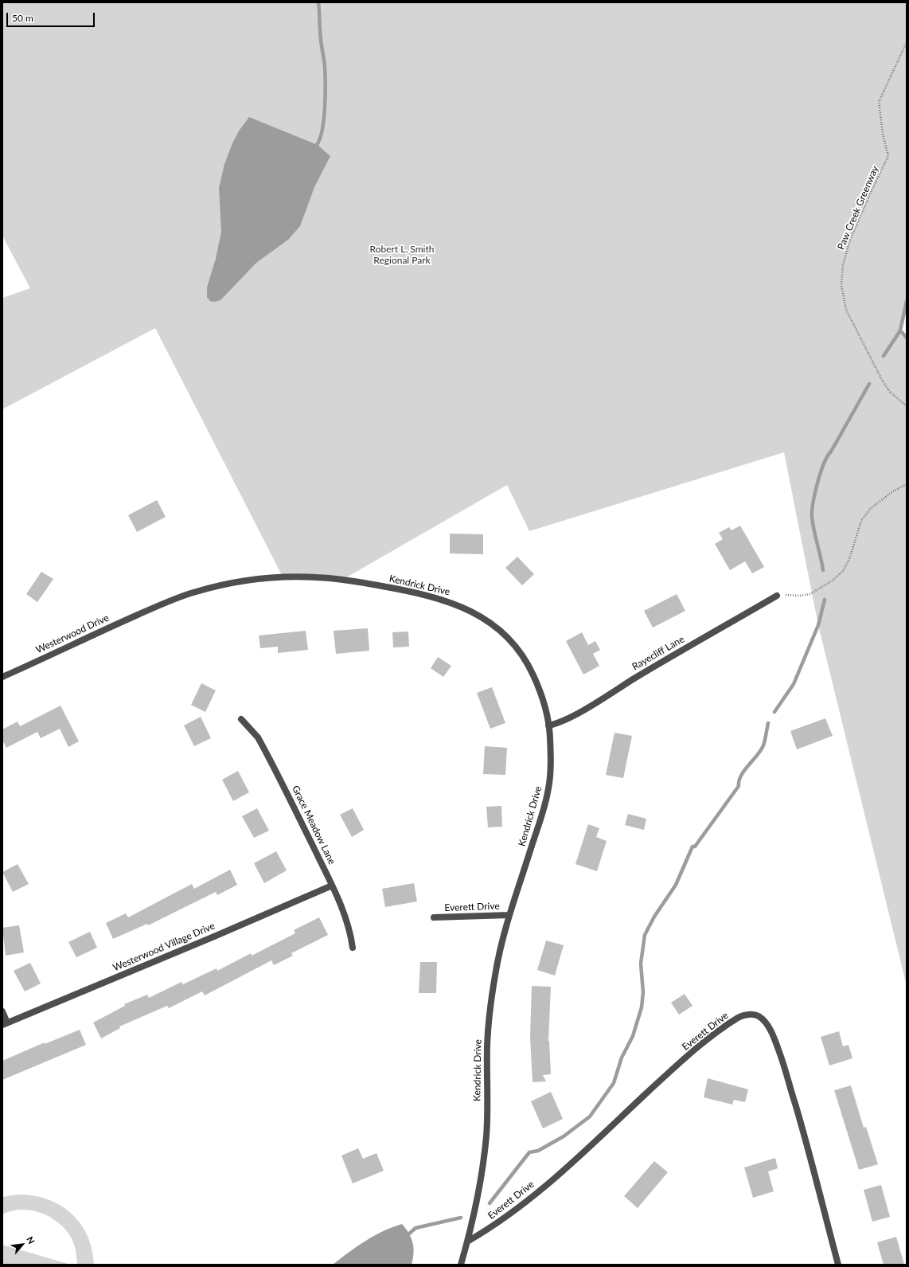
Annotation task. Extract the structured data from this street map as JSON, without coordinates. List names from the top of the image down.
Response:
{
  "streets": {
    "street": [
      "Kendrick Drive",
      "Westerwood Drive",
      "Rayecliff Lane",
      "Grace Meadow Lane",
      "Everett Drive",
      "Westerwood Village Drive"
    ],
    "path": ["Paw Creek Greenway"]
  },
  "crossings": [
    ["Kendrick Drive", "Westerwood Drive"],
    ["Kendrick Drive", "Rayecliff Lane"],
    ["Kendrick Drive", "Everett Drive"],
    ["Grace Meadow Lane", "Westerwood Village Drive"]
  ],
  "parks": ["Robert L. Smith Regional Park"],
  "scale_bar": "50 m",
  "north": "top right"
}
